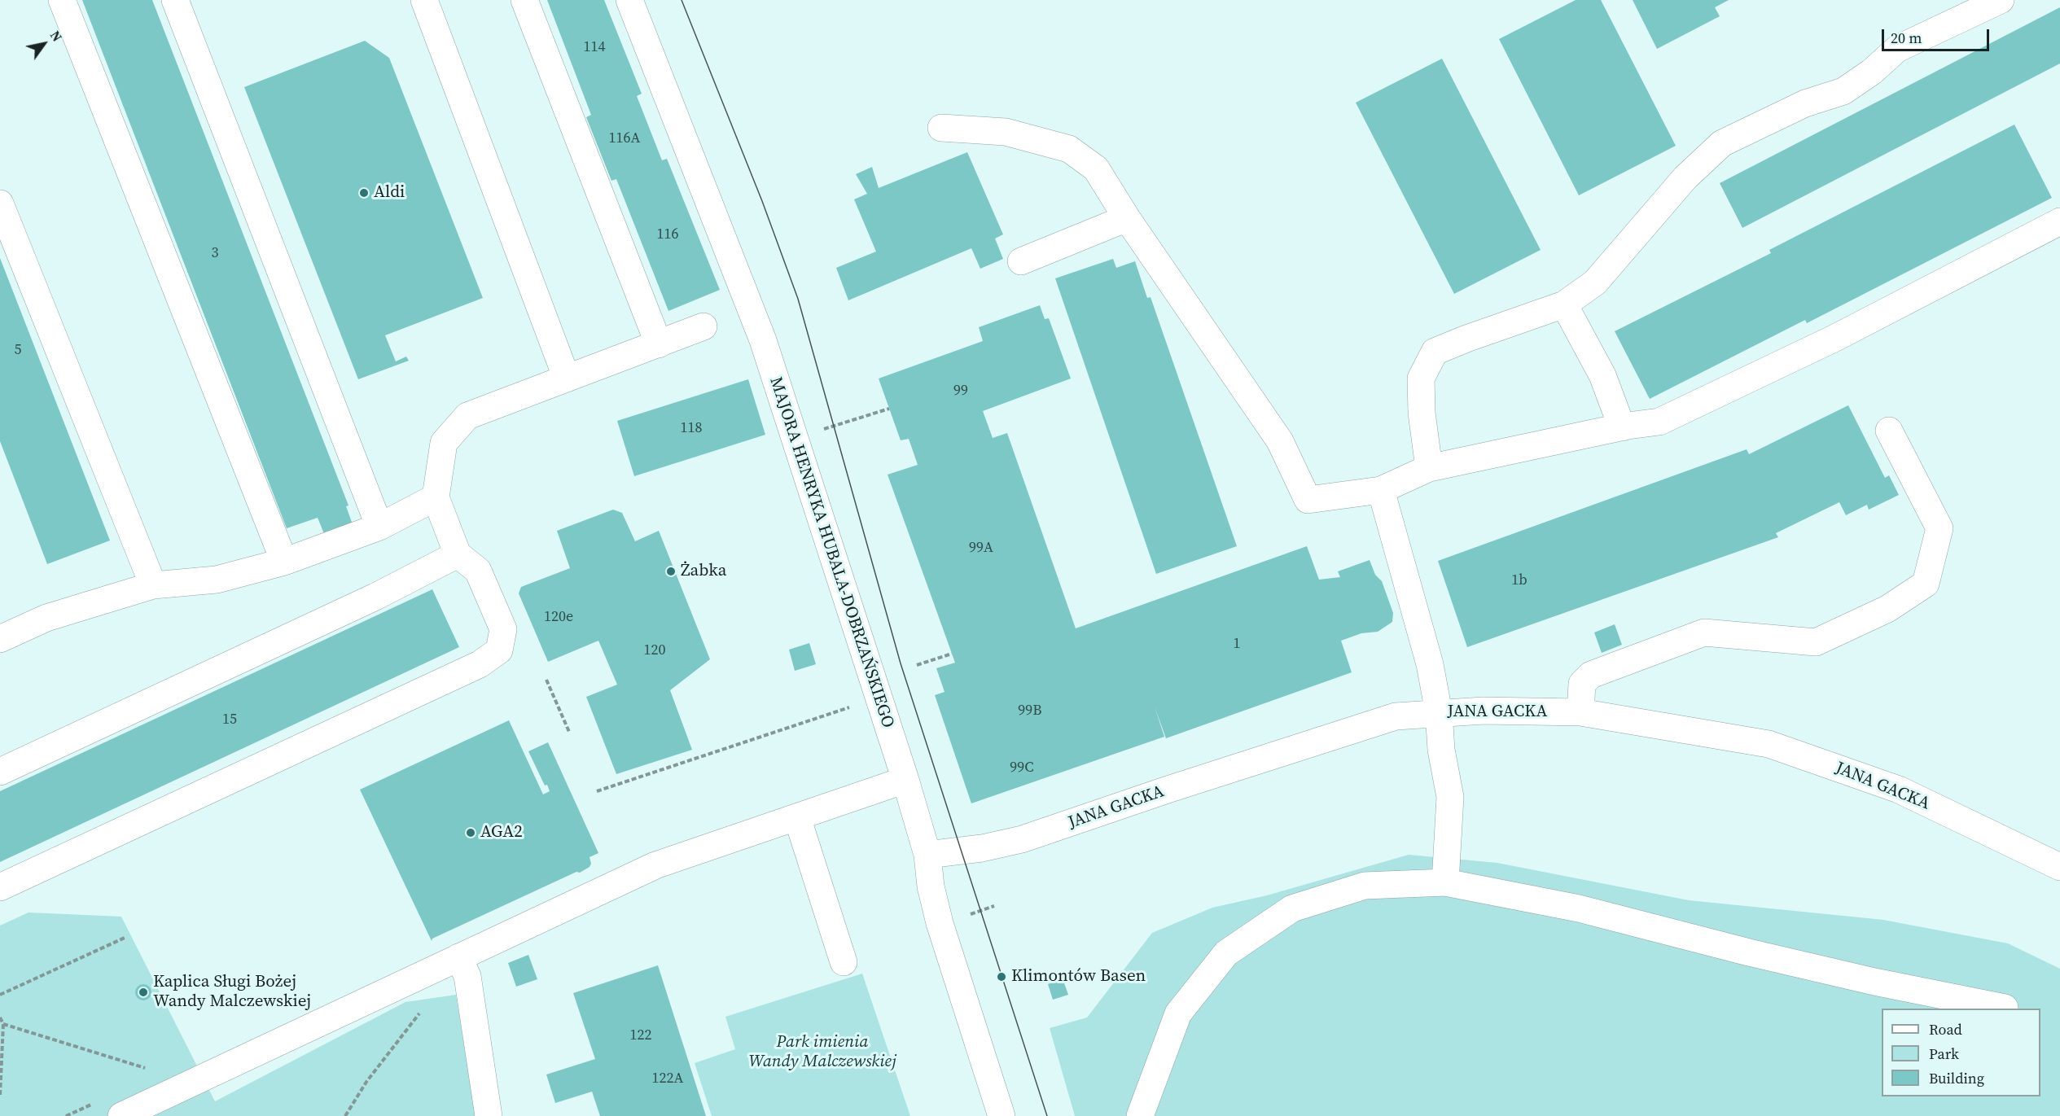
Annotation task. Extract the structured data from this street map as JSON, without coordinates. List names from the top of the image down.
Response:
{
  "streets": {
    "street": ["MAJORA HENRYKA HUBALA-DOBRZAŃSKIEGO", "JANA GACKA"]
  },
  "crossings": [
    ["MAJORA HENRYKA HUBALA-DOBRZAŃSKIEGO", "JANA GACKA"]
  ],
  "parks": ["Park imienia Wandy Malczewskiej"],
  "places": [
    "Aldi",
    "Żabka",
    "AGA2",
    "Klimontów Basen",
    "Kaplica Sługi Bożej Wandy Malczewskiej"
  ],
  "house_numbers": [
    "114",
    "116A",
    "116",
    "3",
    "5",
    "99",
    "118",
    "99A",
    "1b",
    "120e",
    "1",
    "120",
    "99B",
    "15",
    "99C",
    "122",
    "122A"
  ],
  "legend": ["Road", "Park", "Building"],
  "scale_bar": "20 m",
  "north": "top right"
}
